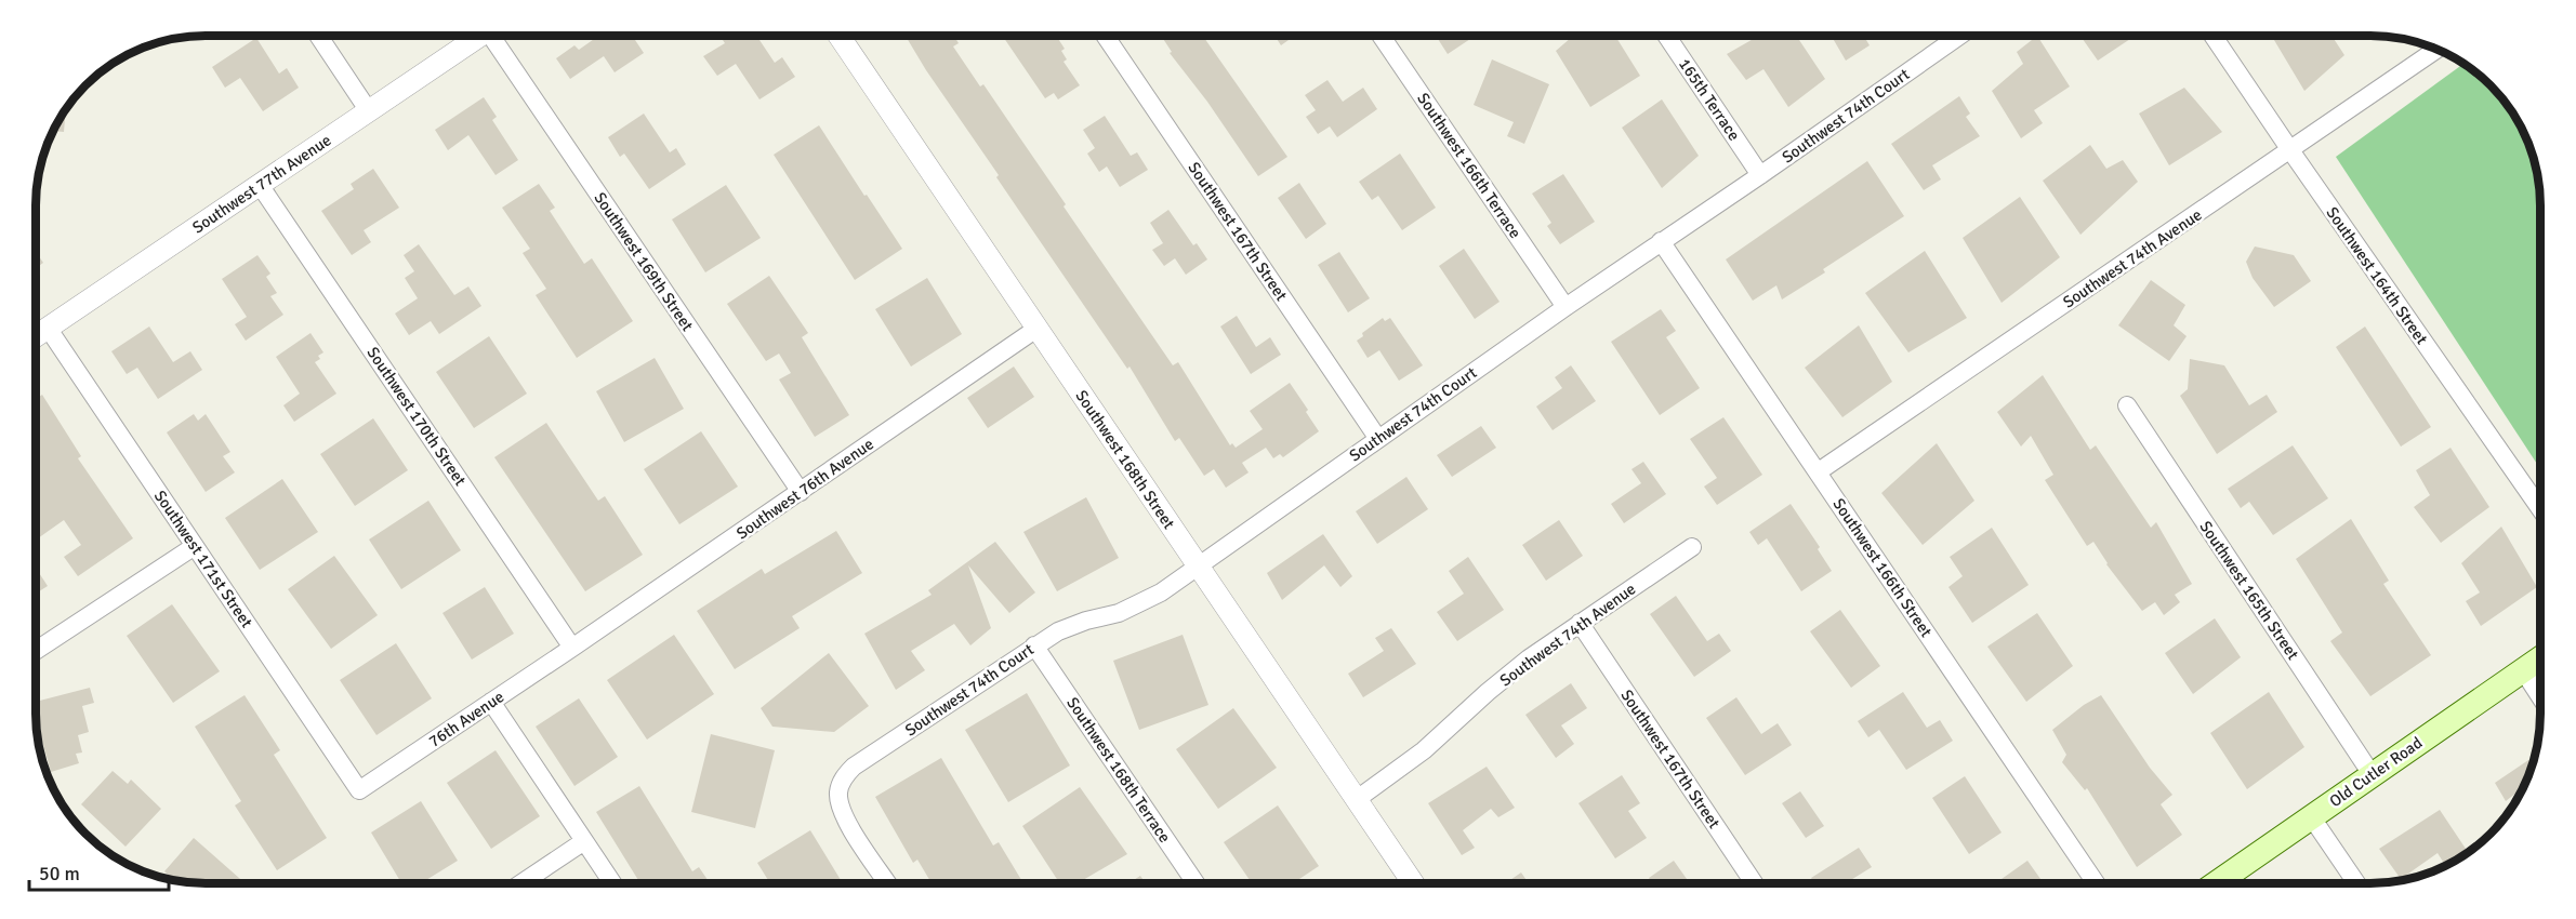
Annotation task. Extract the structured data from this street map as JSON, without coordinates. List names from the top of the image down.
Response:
{
  "streets": {
    "main road": ["Old Cutler Road"],
    "street": [
      "165th Terrace",
      "Southwest 74th Court",
      "Southwest 166th Terrace",
      "Southwest 77th Avenue",
      "Southwest 167th Street",
      "Southwest 74th Avenue",
      "Southwest 169th Street",
      "Southwest 164th Street",
      "Southwest 170th Street",
      "Southwest 168th Street",
      "Southwest 76th Avenue",
      "Southwest 171st Street",
      "Southwest 166th Street",
      "Southwest 165th Street",
      "76th Avenue",
      "Southwest 168th Terrace"
    ]
  },
  "crossings": [
    ["165th Terrace", "Southwest 74th Court"],
    ["Southwest 74th Court", "Southwest 166th Terrace"],
    ["Southwest 74th Court", "Southwest 167th Street"],
    ["Southwest 74th Court", "Southwest 168th Street"],
    ["Southwest 74th Court", "Southwest 166th Street"],
    ["Southwest 74th Court", "Southwest 168th Terrace"],
    ["Southwest 77th Avenue", "Southwest 170th Street"],
    ["Southwest 77th Avenue", "Southwest 171st Street"],
    ["Southwest 167th Street", "Southwest 74th Avenue"],
    ["Southwest 74th Avenue", "Southwest 164th Street"],
    ["Southwest 74th Avenue", "Southwest 168th Street"],
    ["Southwest 74th Avenue", "Southwest 166th Street"],
    ["Southwest 169th Street", "Southwest 76th Avenue"],
    ["Southwest 170th Street", "Southwest 76th Avenue"],
    ["Southwest 170th Street", "76th Avenue"],
    ["Southwest 168th Street", "Southwest 76th Avenue"],
    ["Southwest 76th Avenue", "76th Avenue"],
    ["Southwest 171st Street", "76th Avenue"],
    ["Southwest 165th Street", "Old Cutler Road"]
  ],
  "scale_bar": "50 m"
}
